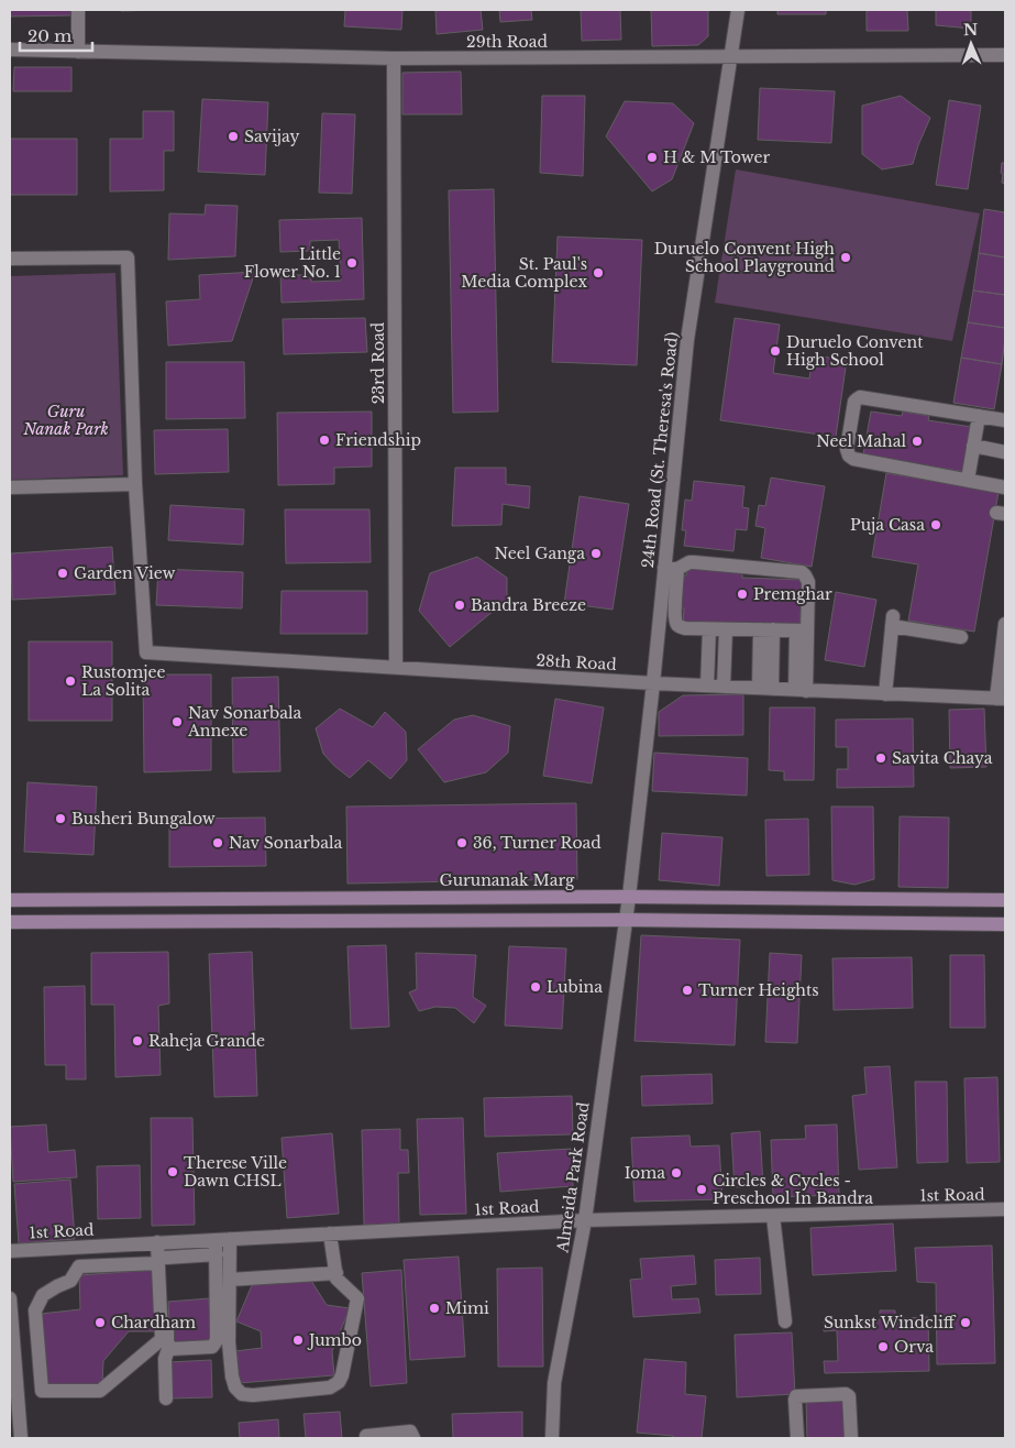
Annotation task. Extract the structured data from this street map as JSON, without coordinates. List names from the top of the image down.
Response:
{
  "streets": {
    "main road": ["Gurunanak Marg"],
    "street": [
      "29th Road",
      "23rd Road",
      "24th Road (St. Theresa's Road)",
      "28th Road",
      "Almeida Park Road",
      "1st Road"
    ]
  },
  "crossings": [
    ["29th Road", "23rd Road"],
    ["29th Road", "24th Road (St. Theresa's Road)"],
    ["23rd Road", "28th Road"],
    ["24th Road (St. Theresa's Road)", "28th Road"],
    ["24th Road (St. Theresa's Road)", "Gurunanak Marg"],
    ["24th Road (St. Theresa's Road)", "Almeida Park Road"],
    ["Gurunanak Marg", "Almeida Park Road"],
    ["Almeida Park Road", "1st Road"]
  ],
  "parks": ["Guru Nanak Park"],
  "places": [
    "Savijay",
    "H & M Tower",
    "Duruelo Convent High School Playground",
    "Little Flower No. 1",
    "St. Paul's Media Complex",
    "Duruelo Convent High School",
    "Friendship",
    "Neel Mahal",
    "Puja Casa",
    "Neel Ganga",
    "Garden View",
    "Premghar",
    "Bandra Breeze",
    "Rustomjee La Solita",
    "Nav Sonarbala Annexe",
    "Savita Chaya",
    "Busheri Bungalow",
    "Nav Sonarbala",
    "36, Turner Road",
    "Lubina",
    "Turner Heights",
    "Raheja Grande",
    "Therese Ville Dawn CHSL",
    "Ioma",
    "Circles & Cycles - Preschool In Bandra",
    "Mimi",
    "Chardham",
    "Sunkst Windcliff",
    "Jumbo",
    "Orva"
  ],
  "scale_bar": "20 m",
  "north": "top"
}
